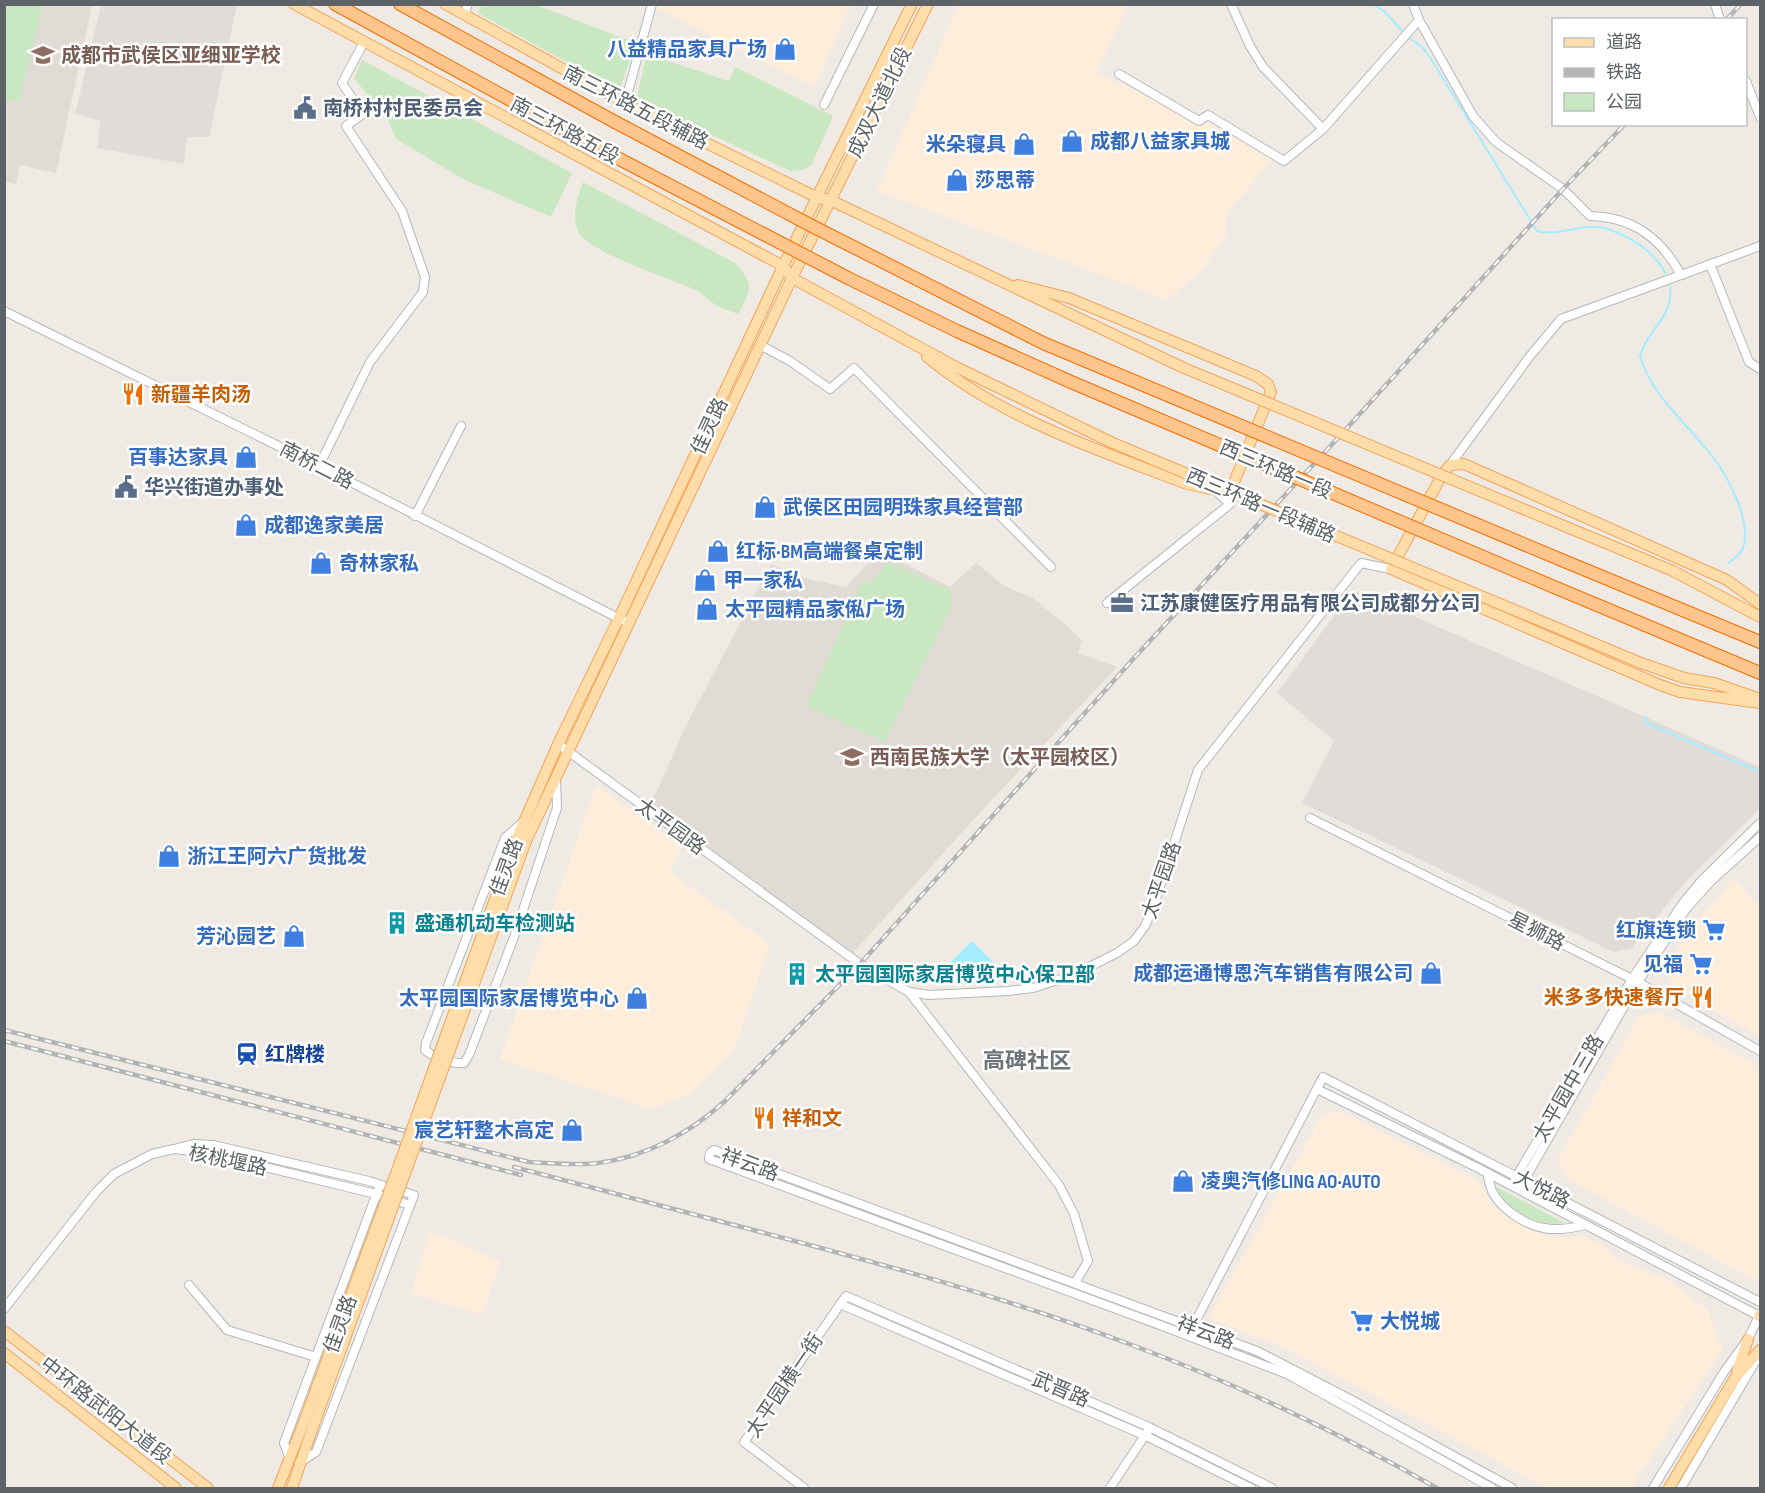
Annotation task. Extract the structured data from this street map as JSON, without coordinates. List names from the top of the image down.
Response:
{
  "streets": {
    "highway": ["南三环路五段", "西三环路一段"],
    "main road": [
      "成双大道北段",
      "南三环路五段辅路",
      "佳灵路",
      "西三环路一段辅路",
      "中环路武阳大道段"
    ],
    "street": [
      "南桥二路",
      "太平园路",
      "星狮路",
      "太平园中三路",
      "核桃堰路",
      "祥云路",
      "大悦路",
      "太平园横一街",
      "武晋路"
    ]
  },
  "crossings": [
    ["成双大道北段", "南三环路五段辅路"],
    ["成双大道北段", "佳灵路"],
    ["成双大道北段", "西三环路一段辅路"],
    ["南三环路五段", "西三环路一段"],
    ["佳灵路", "南桥二路"],
    ["佳灵路", "西三环路一段辅路"],
    ["佳灵路", "太平园路"],
    ["星狮路", "太平园中三路"],
    ["太平园中三路", "大悦路"],
    ["太平园横一街", "武晋路"]
  ],
  "districts": ["高碑社区"],
  "places": {
    "shop": [
      "八益精品家具广场",
      "成都八益家具城",
      "米朵寝具",
      "莎思蒂",
      "百事达家具",
      "武侯区田园明珠家具经营部",
      "成都逸家美居",
      "红标·BM高端餐桌定制",
      "奇林家私",
      "甲一家私",
      "太平园精品家俬广场",
      "浙江王阿六广货批发",
      "芳沁园艺",
      "成都运通博恩汽车销售有限公司",
      "太平园国际家居博览中心",
      "宸艺轩整木高定",
      "凌奥汽修LING AO·AUTO"
    ],
    "school or university": ["成都市武侯区亚细亚学校", "西南民族大学（太平园校区）"],
    "public building": ["南桥村村民委员会", "华兴街道办事处"],
    "restaurant": ["新疆羊肉汤", "米多多快速餐厅", "祥和文"],
    "office": ["江苏康健医疗用品有限公司成都分公司"],
    "building": ["盛通机动车检测站", "太平园国际家居博览中心保卫部"],
    "supermarket": ["红旗连锁", "见福", "大悦城"],
    "station": ["红牌楼"]
  },
  "legend": ["道路", "铁路", "公园"]
}
